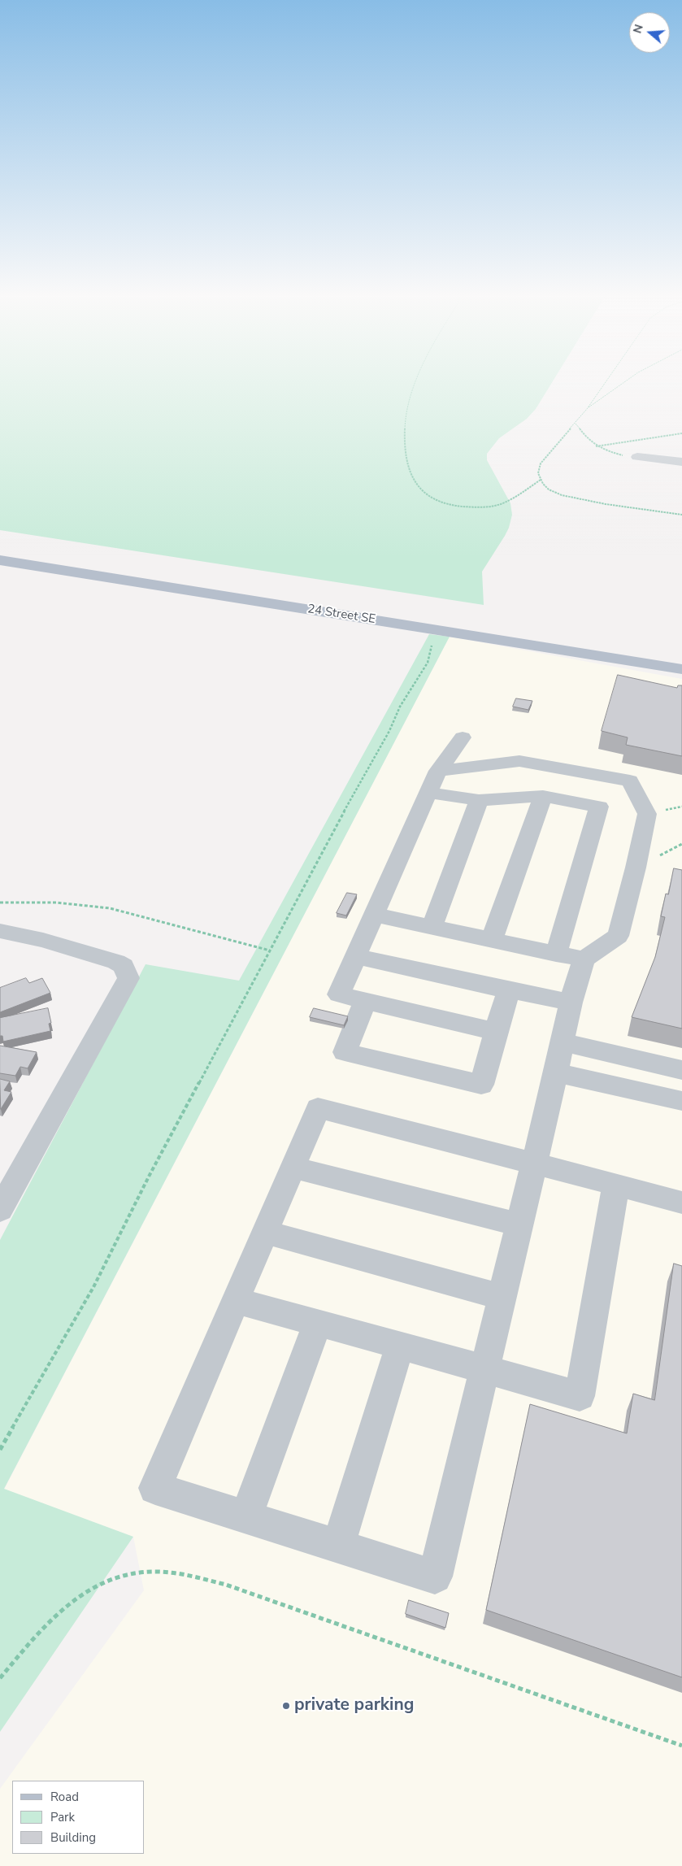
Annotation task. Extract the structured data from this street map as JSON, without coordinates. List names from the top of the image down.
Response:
{
  "streets": {
    "main road": ["24 Street SE"]
  },
  "places": ["private parking"],
  "legend": ["Road", "Park", "Building"],
  "north": "left"
}
